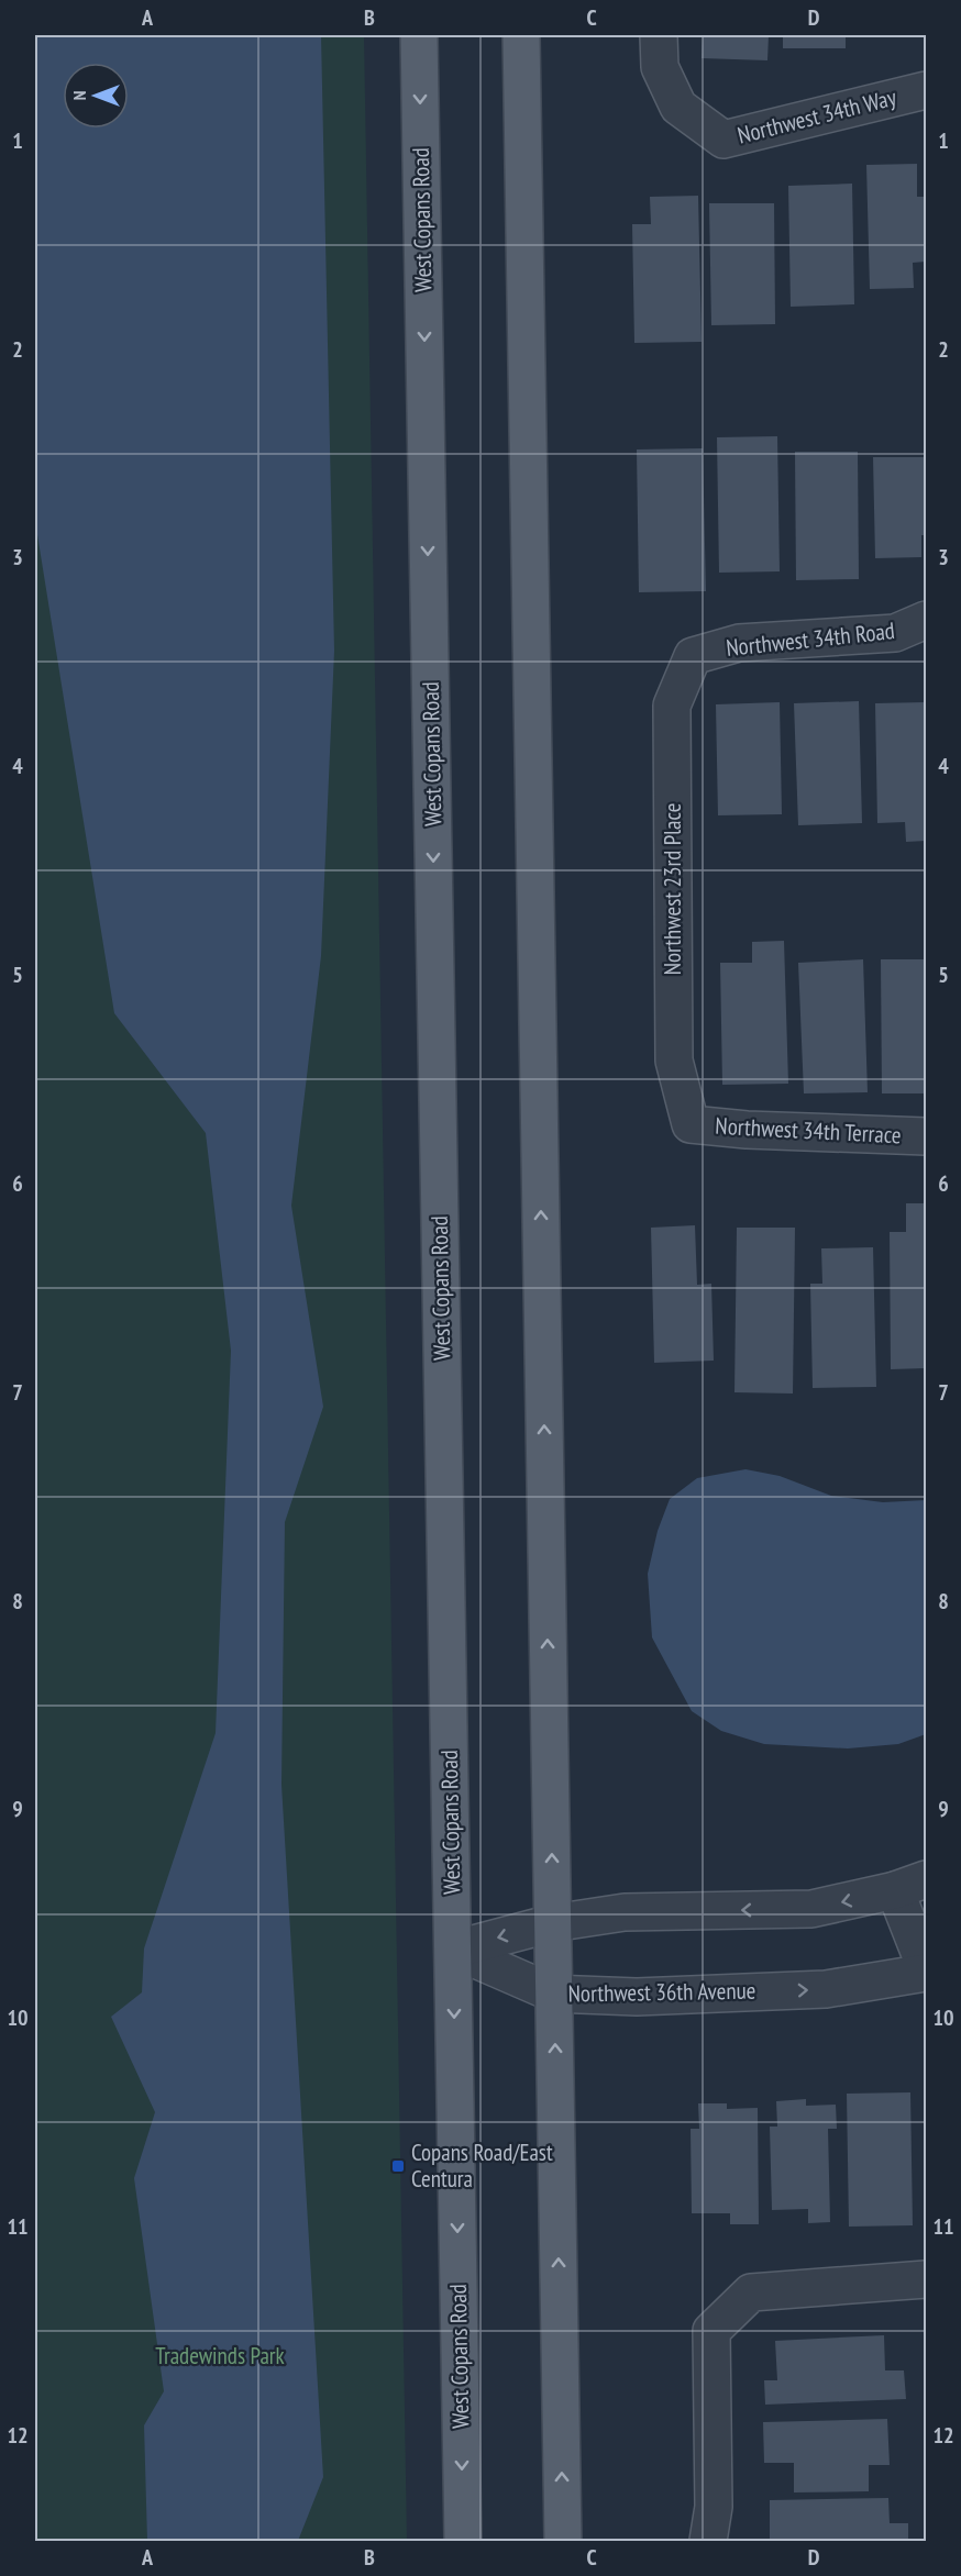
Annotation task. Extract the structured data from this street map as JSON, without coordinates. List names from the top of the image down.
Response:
{
  "streets": {
    "main road": ["West Copans Road"],
    "street": [
      "Northwest 34th Way",
      "Northwest 34th Road",
      "Northwest 23rd Place",
      "Northwest 34th Terrace",
      "Northwest 36th Avenue"
    ]
  },
  "crossings": [
    ["West Copans Road", "Northwest 36th Avenue"],
    ["Northwest 34th Road", "Northwest 23rd Place"],
    ["Northwest 23rd Place", "Northwest 34th Terrace"]
  ],
  "parks": ["Tradewinds Park"],
  "places": {
    "transit": ["Copans Road/East Centura"]
  },
  "north": "left",
  "grid": {
    "columns": [
      "A",
      "B",
      "C",
      "D"
    ],
    "rows": [
      "1",
      "2",
      "3",
      "4",
      "5",
      "6",
      "7",
      "8",
      "9",
      "10",
      "11",
      "12"
    ]
  }
}
